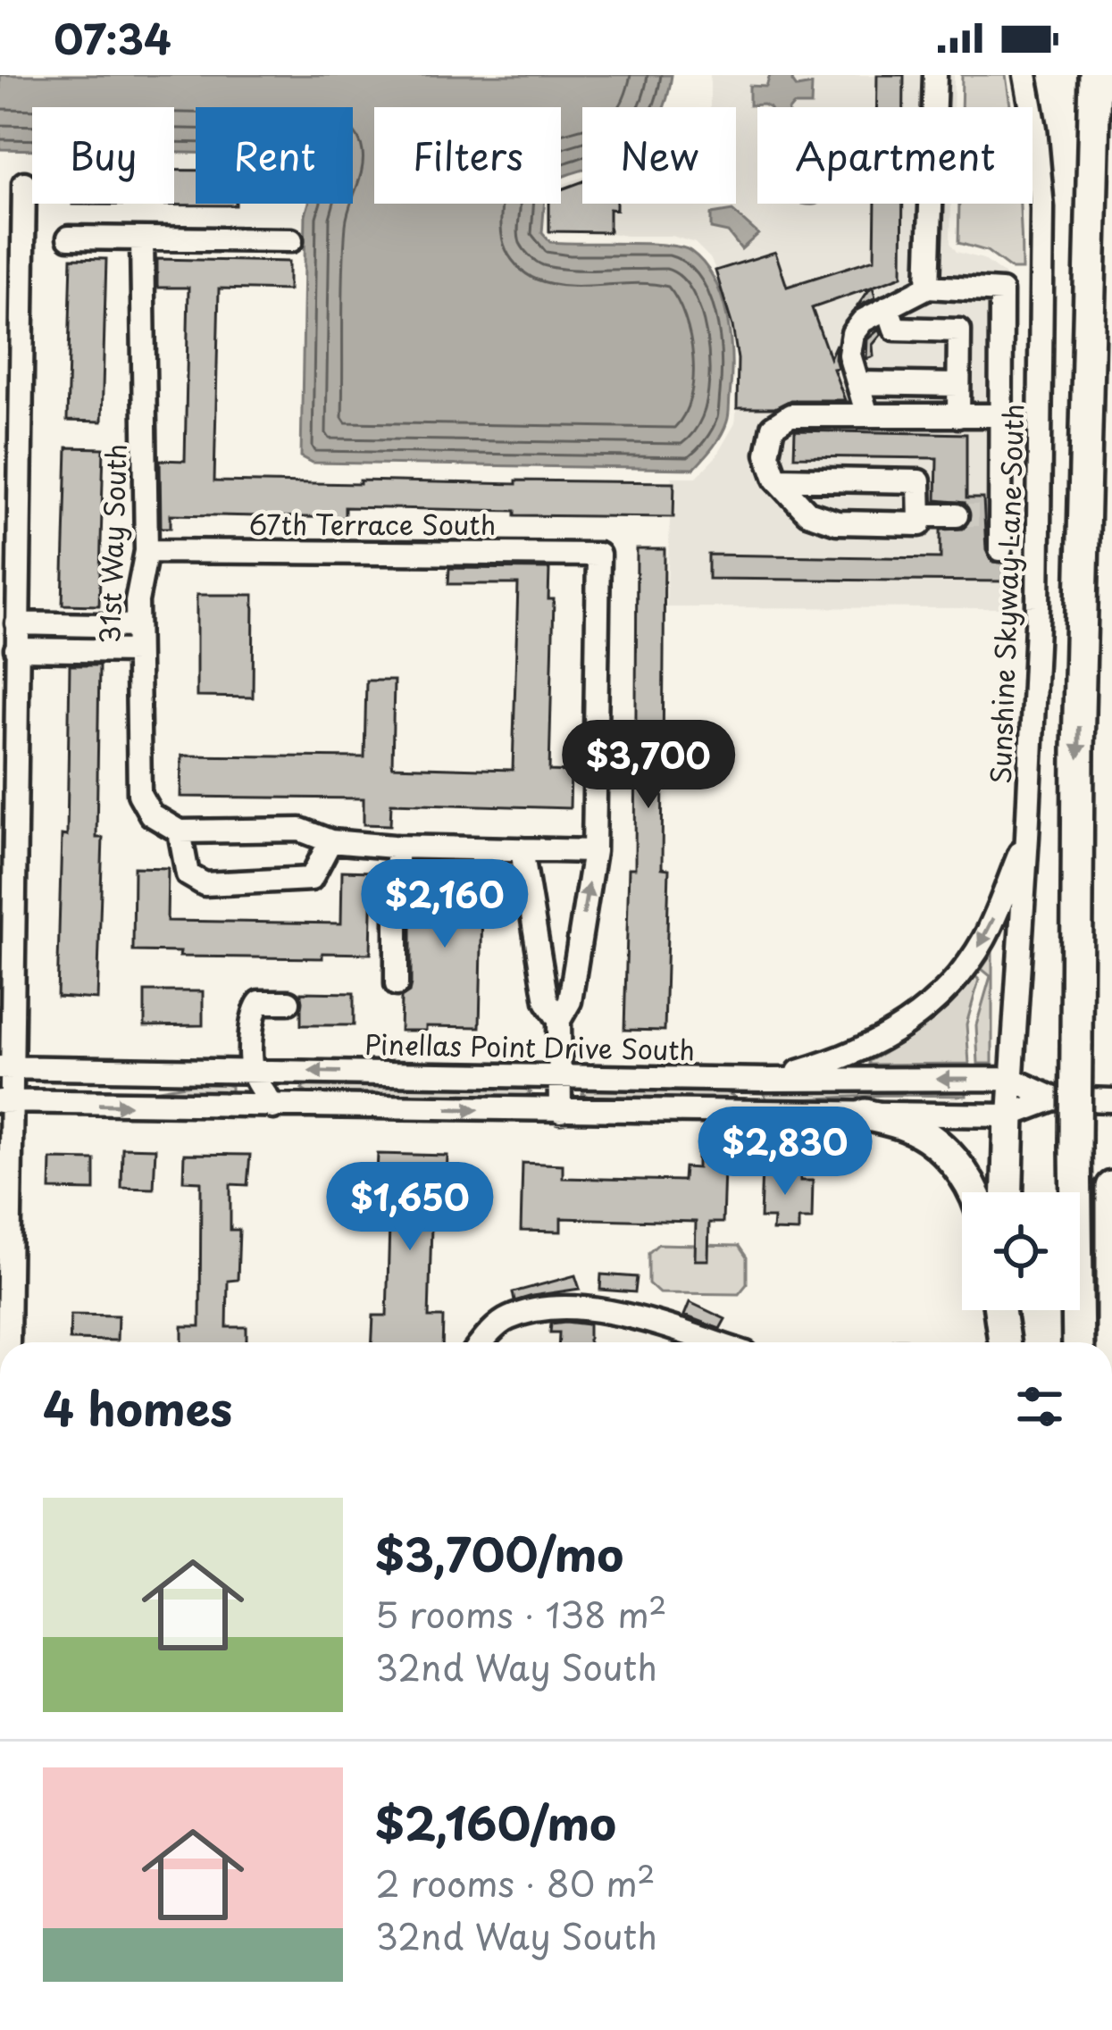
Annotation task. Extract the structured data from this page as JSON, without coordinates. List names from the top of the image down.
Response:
{
  "streets": {
    "street": [
      "67th Terrace South",
      "31st Way South",
      "Sunshine Skyway Lane South",
      "Pinellas Point Drive South"
    ]
  },
  "crossings": [
    ["67th Terrace South", "31st Way South"],
    ["Sunshine Skyway Lane South", "Pinellas Point Drive South"]
  ],
  "page": {
    "status": "07:34",
    "chip": [
      "Buy",
      "Rent",
      "Filters",
      "New",
      "Apartment"
    ],
    "price": [
      "$3,700",
      "$2,160",
      "$2,830",
      "$1,650"
    ],
    "heading": "4 homes",
    "list": [
      {
        "name": "$3,700/mo",
        "note": "5 rooms · 138 m² · 32nd Way South"
      },
      {
        "name": "$2,160/mo",
        "note": "2 rooms · 80 m² · 32nd Way South"
      }
    ]
  }
}
